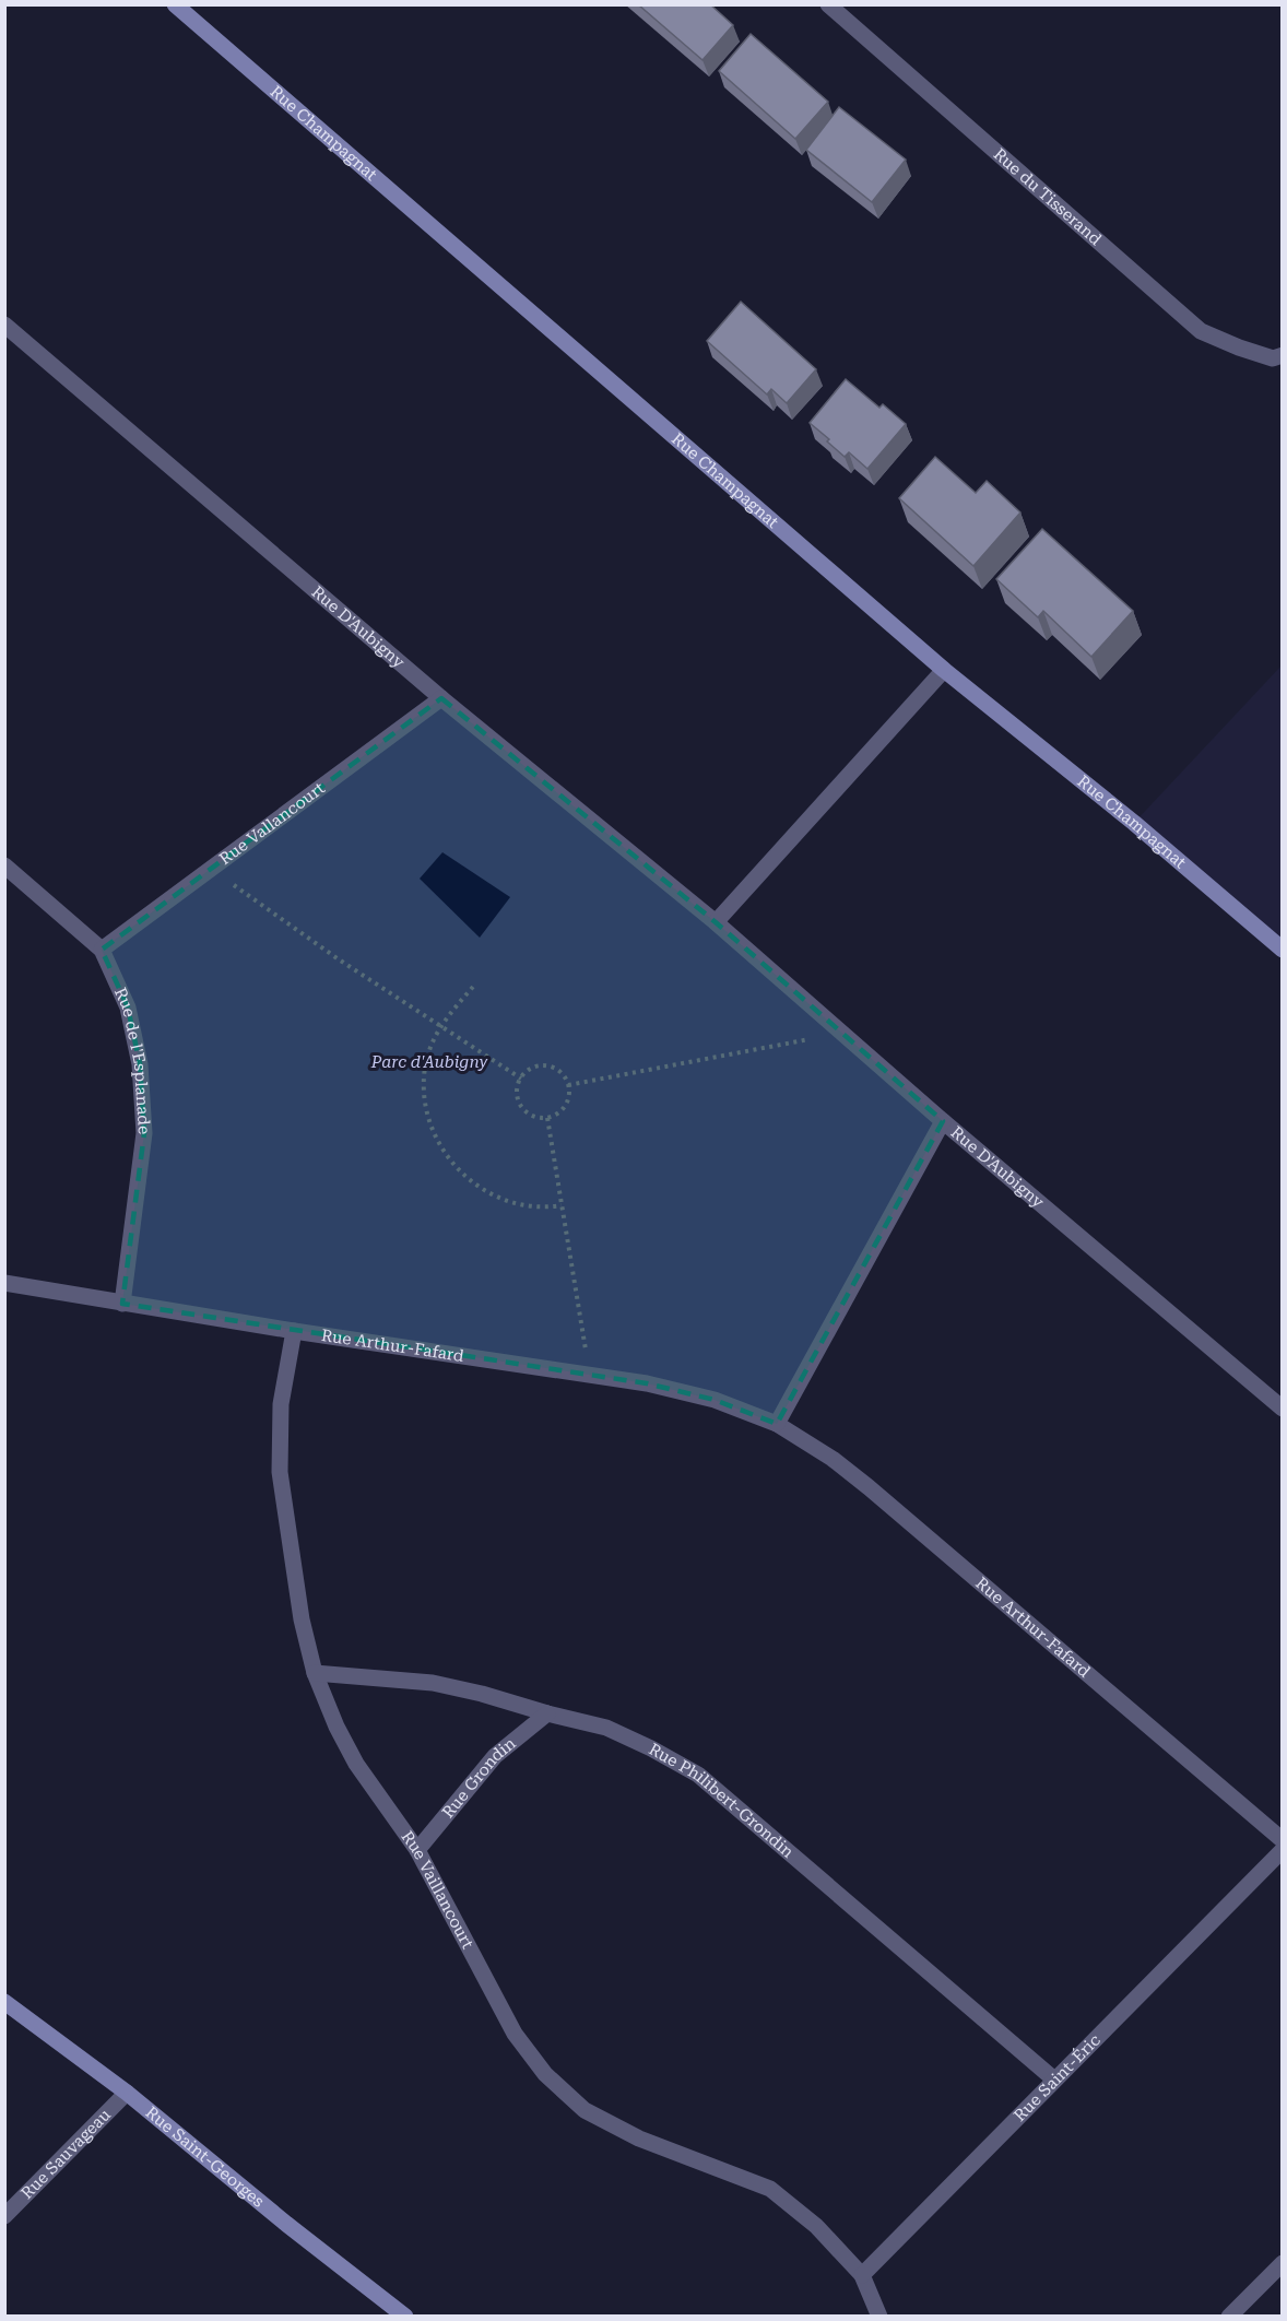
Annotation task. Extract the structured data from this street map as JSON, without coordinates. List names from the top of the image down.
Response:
{
  "streets": {
    "street": [
      "Rue Champagnat",
      "Rue du Tisserand",
      "Rue D'Aubigny",
      "Rue Vallancourt",
      "Rue de l'Esplanade",
      "Rue Arthur-Fafard",
      "Rue Grondin",
      "Rue Philibert-Grondin",
      "Rue Vaillancourt",
      "Rue Saint-Éric",
      "Rue Sauvageau",
      "Rue Saint-Georges"
    ]
  },
  "crossings": [
    ["Rue D'Aubigny", "Rue Vallancourt"],
    ["Rue Vallancourt", "Rue de l'Esplanade"],
    ["Rue de l'Esplanade", "Rue Arthur-Fafard"],
    ["Rue Arthur-Fafard", "Rue Vaillancourt"],
    ["Rue Grondin", "Rue Philibert-Grondin"],
    ["Rue Grondin", "Rue Vaillancourt"],
    ["Rue Philibert-Grondin", "Rue Vaillancourt"],
    ["Rue Philibert-Grondin", "Rue Saint-Éric"],
    ["Rue Vaillancourt", "Rue Saint-Éric"],
    ["Rue Sauvageau", "Rue Saint-Georges"]
  ],
  "parks": ["Parc d'Aubigny"]
}
